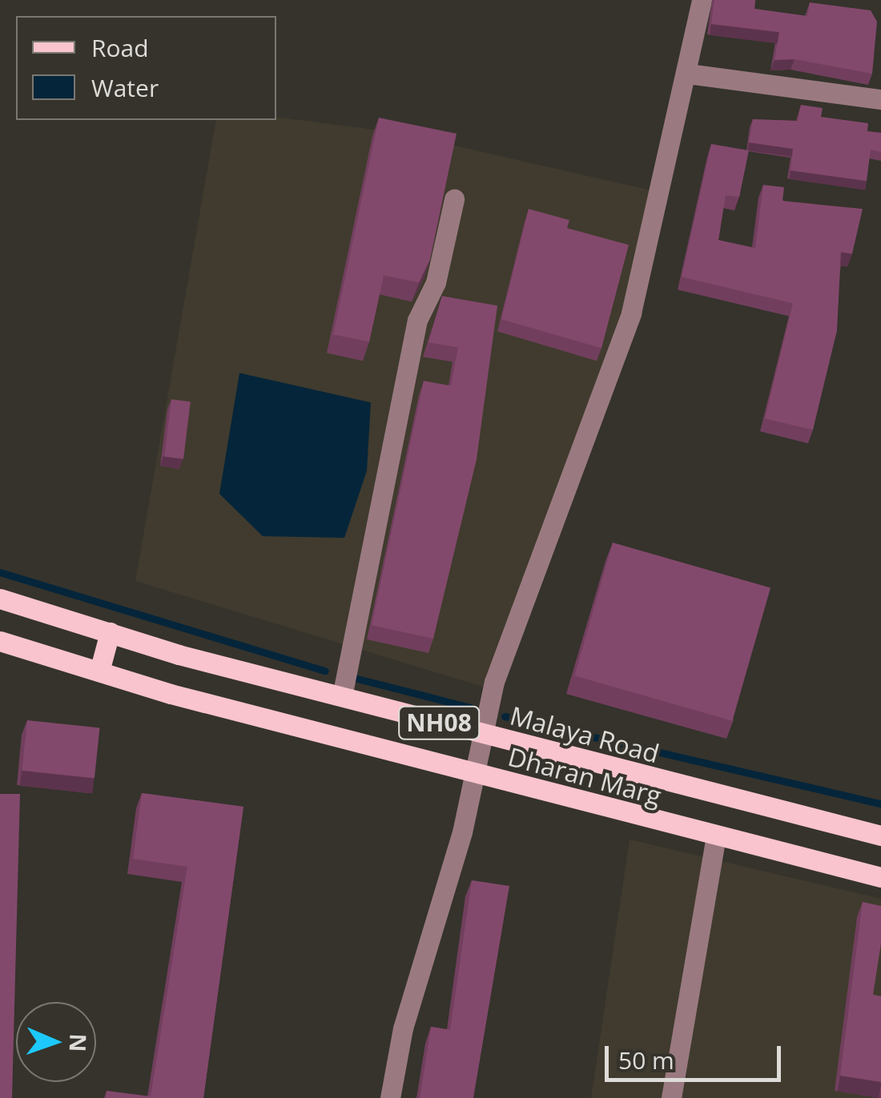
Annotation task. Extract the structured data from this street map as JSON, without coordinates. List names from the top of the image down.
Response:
{
  "streets": {
    "main road": ["NH08", "Malaya Road", "Dharan Marg"]
  },
  "legend": ["Road", "Water"],
  "scale_bar": "50 m",
  "north": "right"
}
